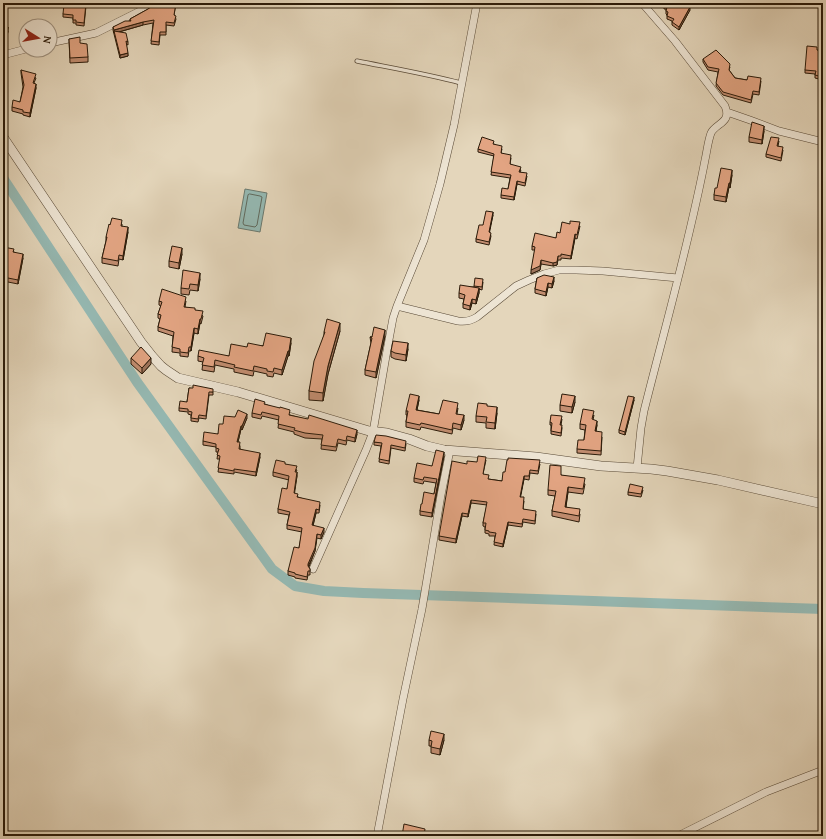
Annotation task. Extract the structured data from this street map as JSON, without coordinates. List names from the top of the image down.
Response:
{
  "north": "right"
}
